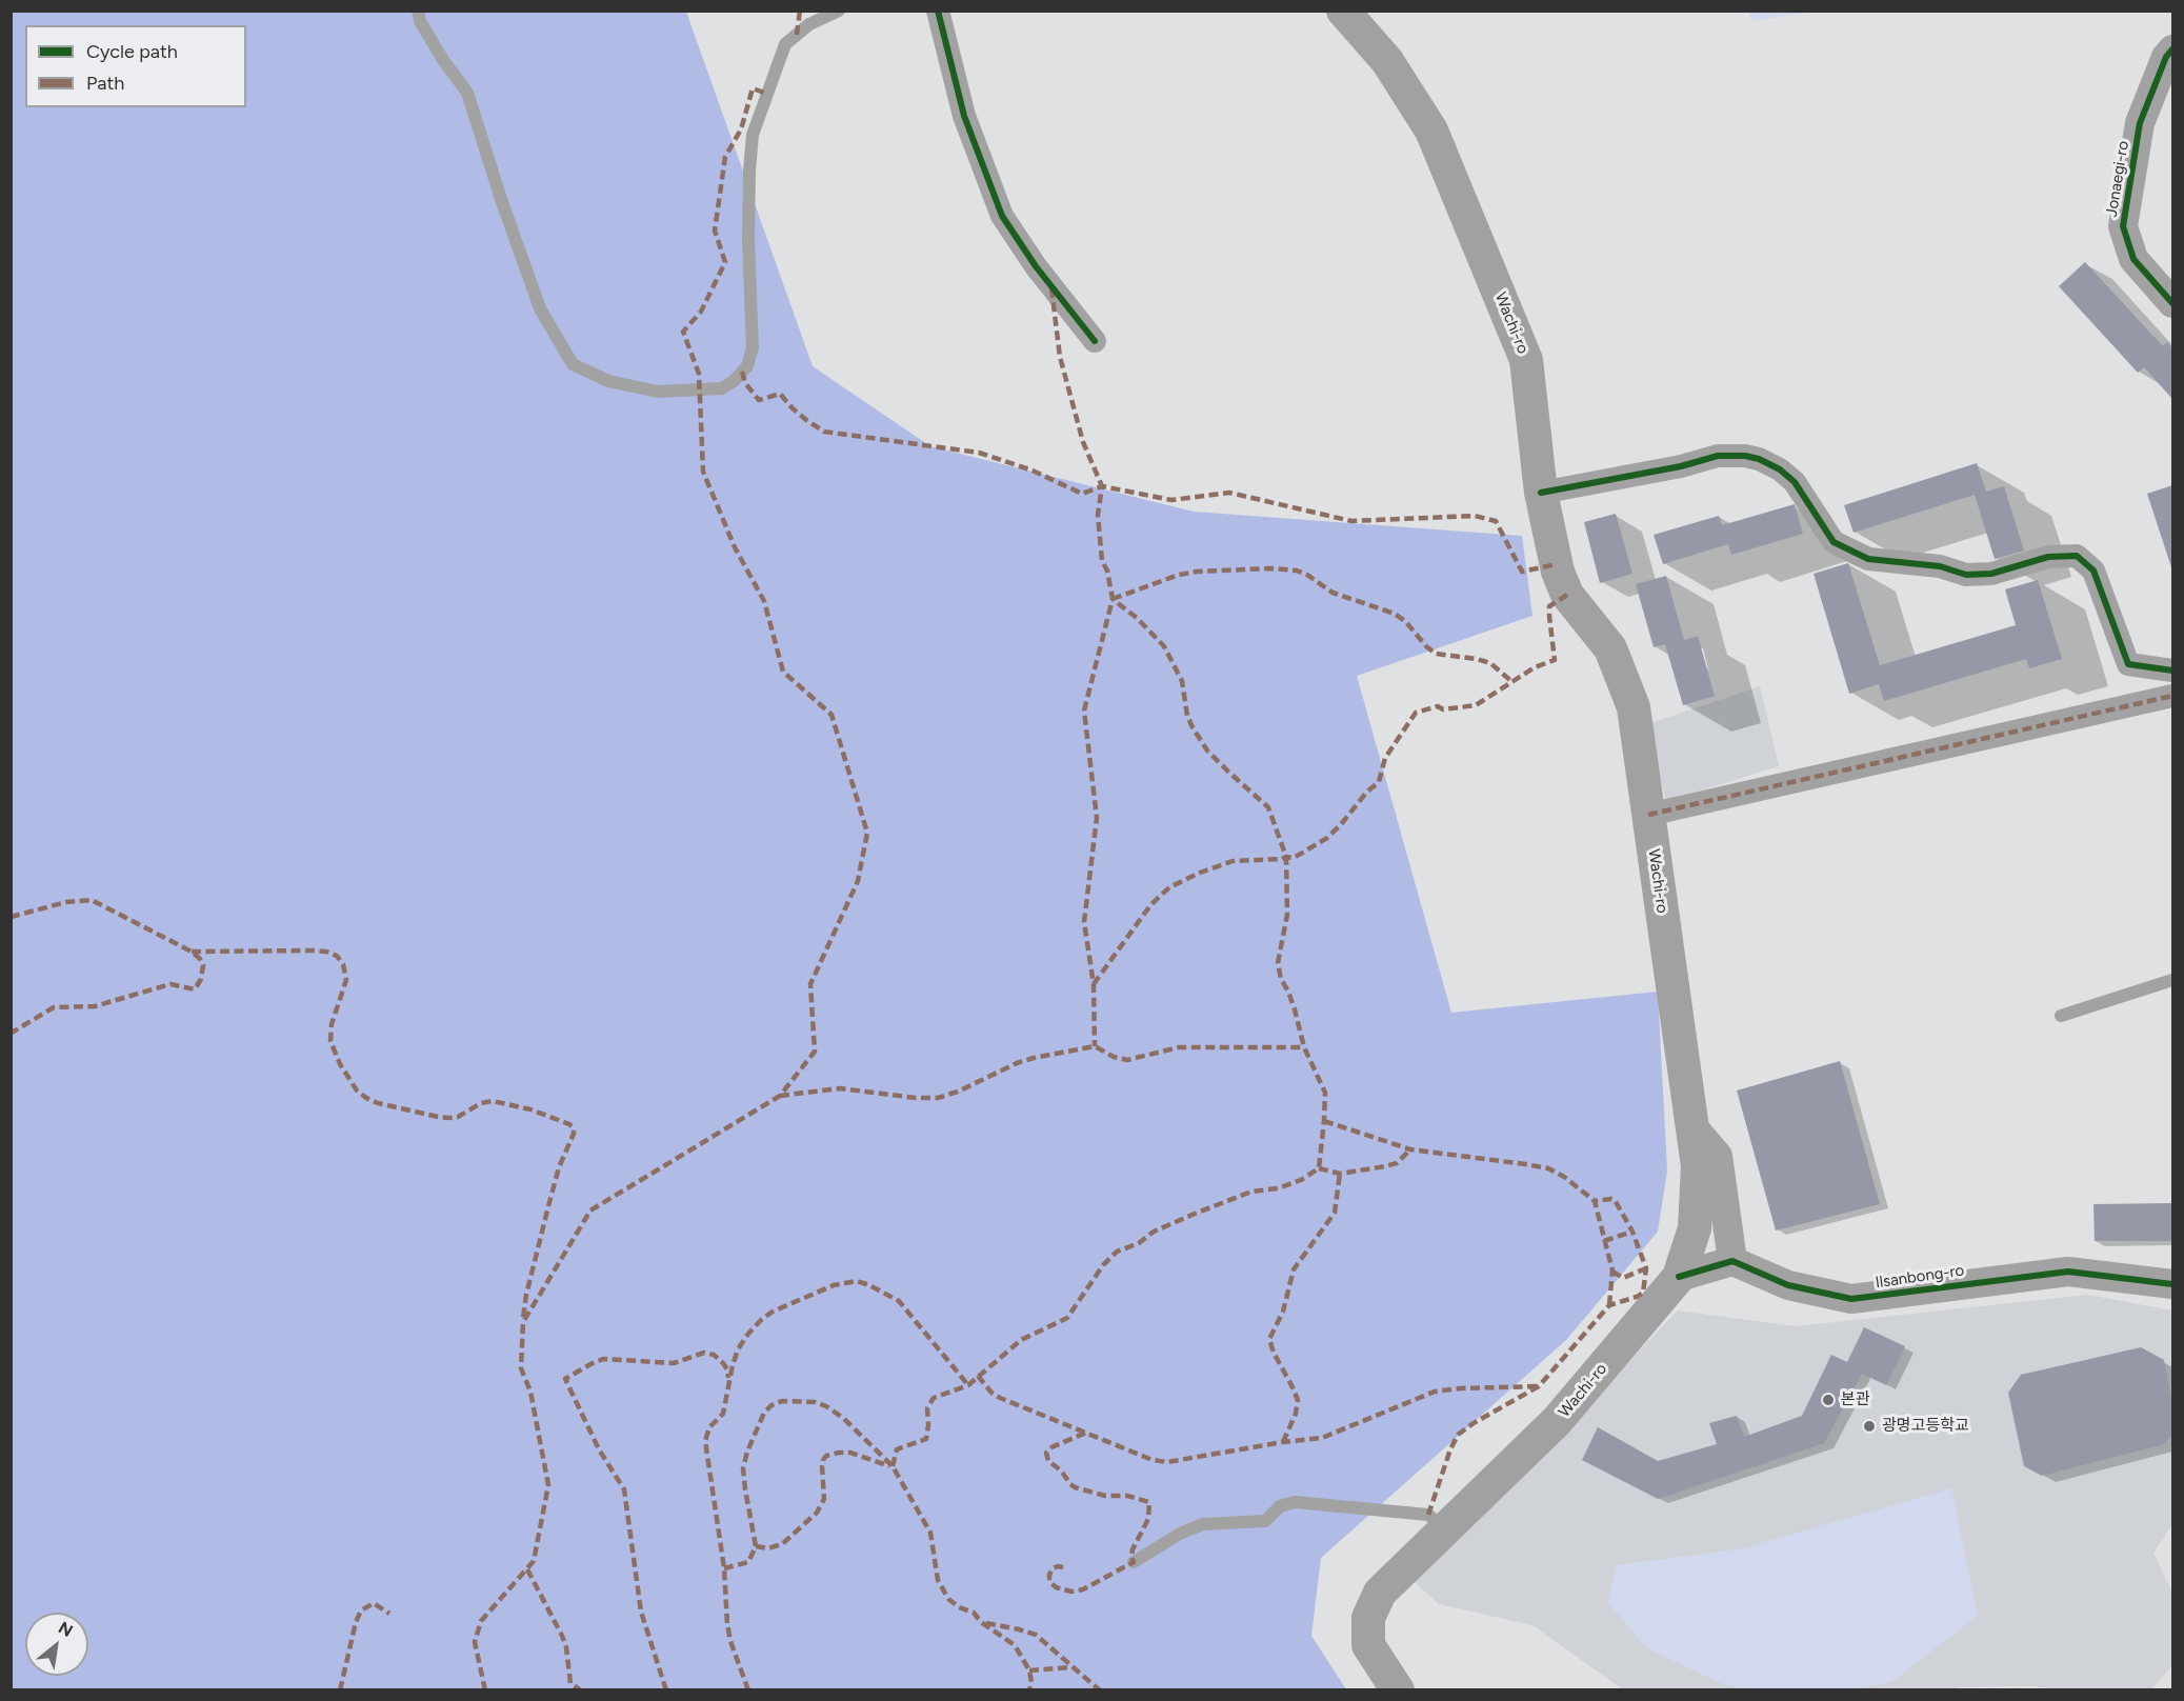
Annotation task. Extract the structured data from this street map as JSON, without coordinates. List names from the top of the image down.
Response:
{
  "streets": {
    "main road": ["Wachi-ro"],
    "street": ["Jonaegi-ro", "Ilsanbong-ro"]
  },
  "places": ["본관", "광명고등학교"],
  "legend": ["Cycle path", "Path"],
  "north": "top right"
}
